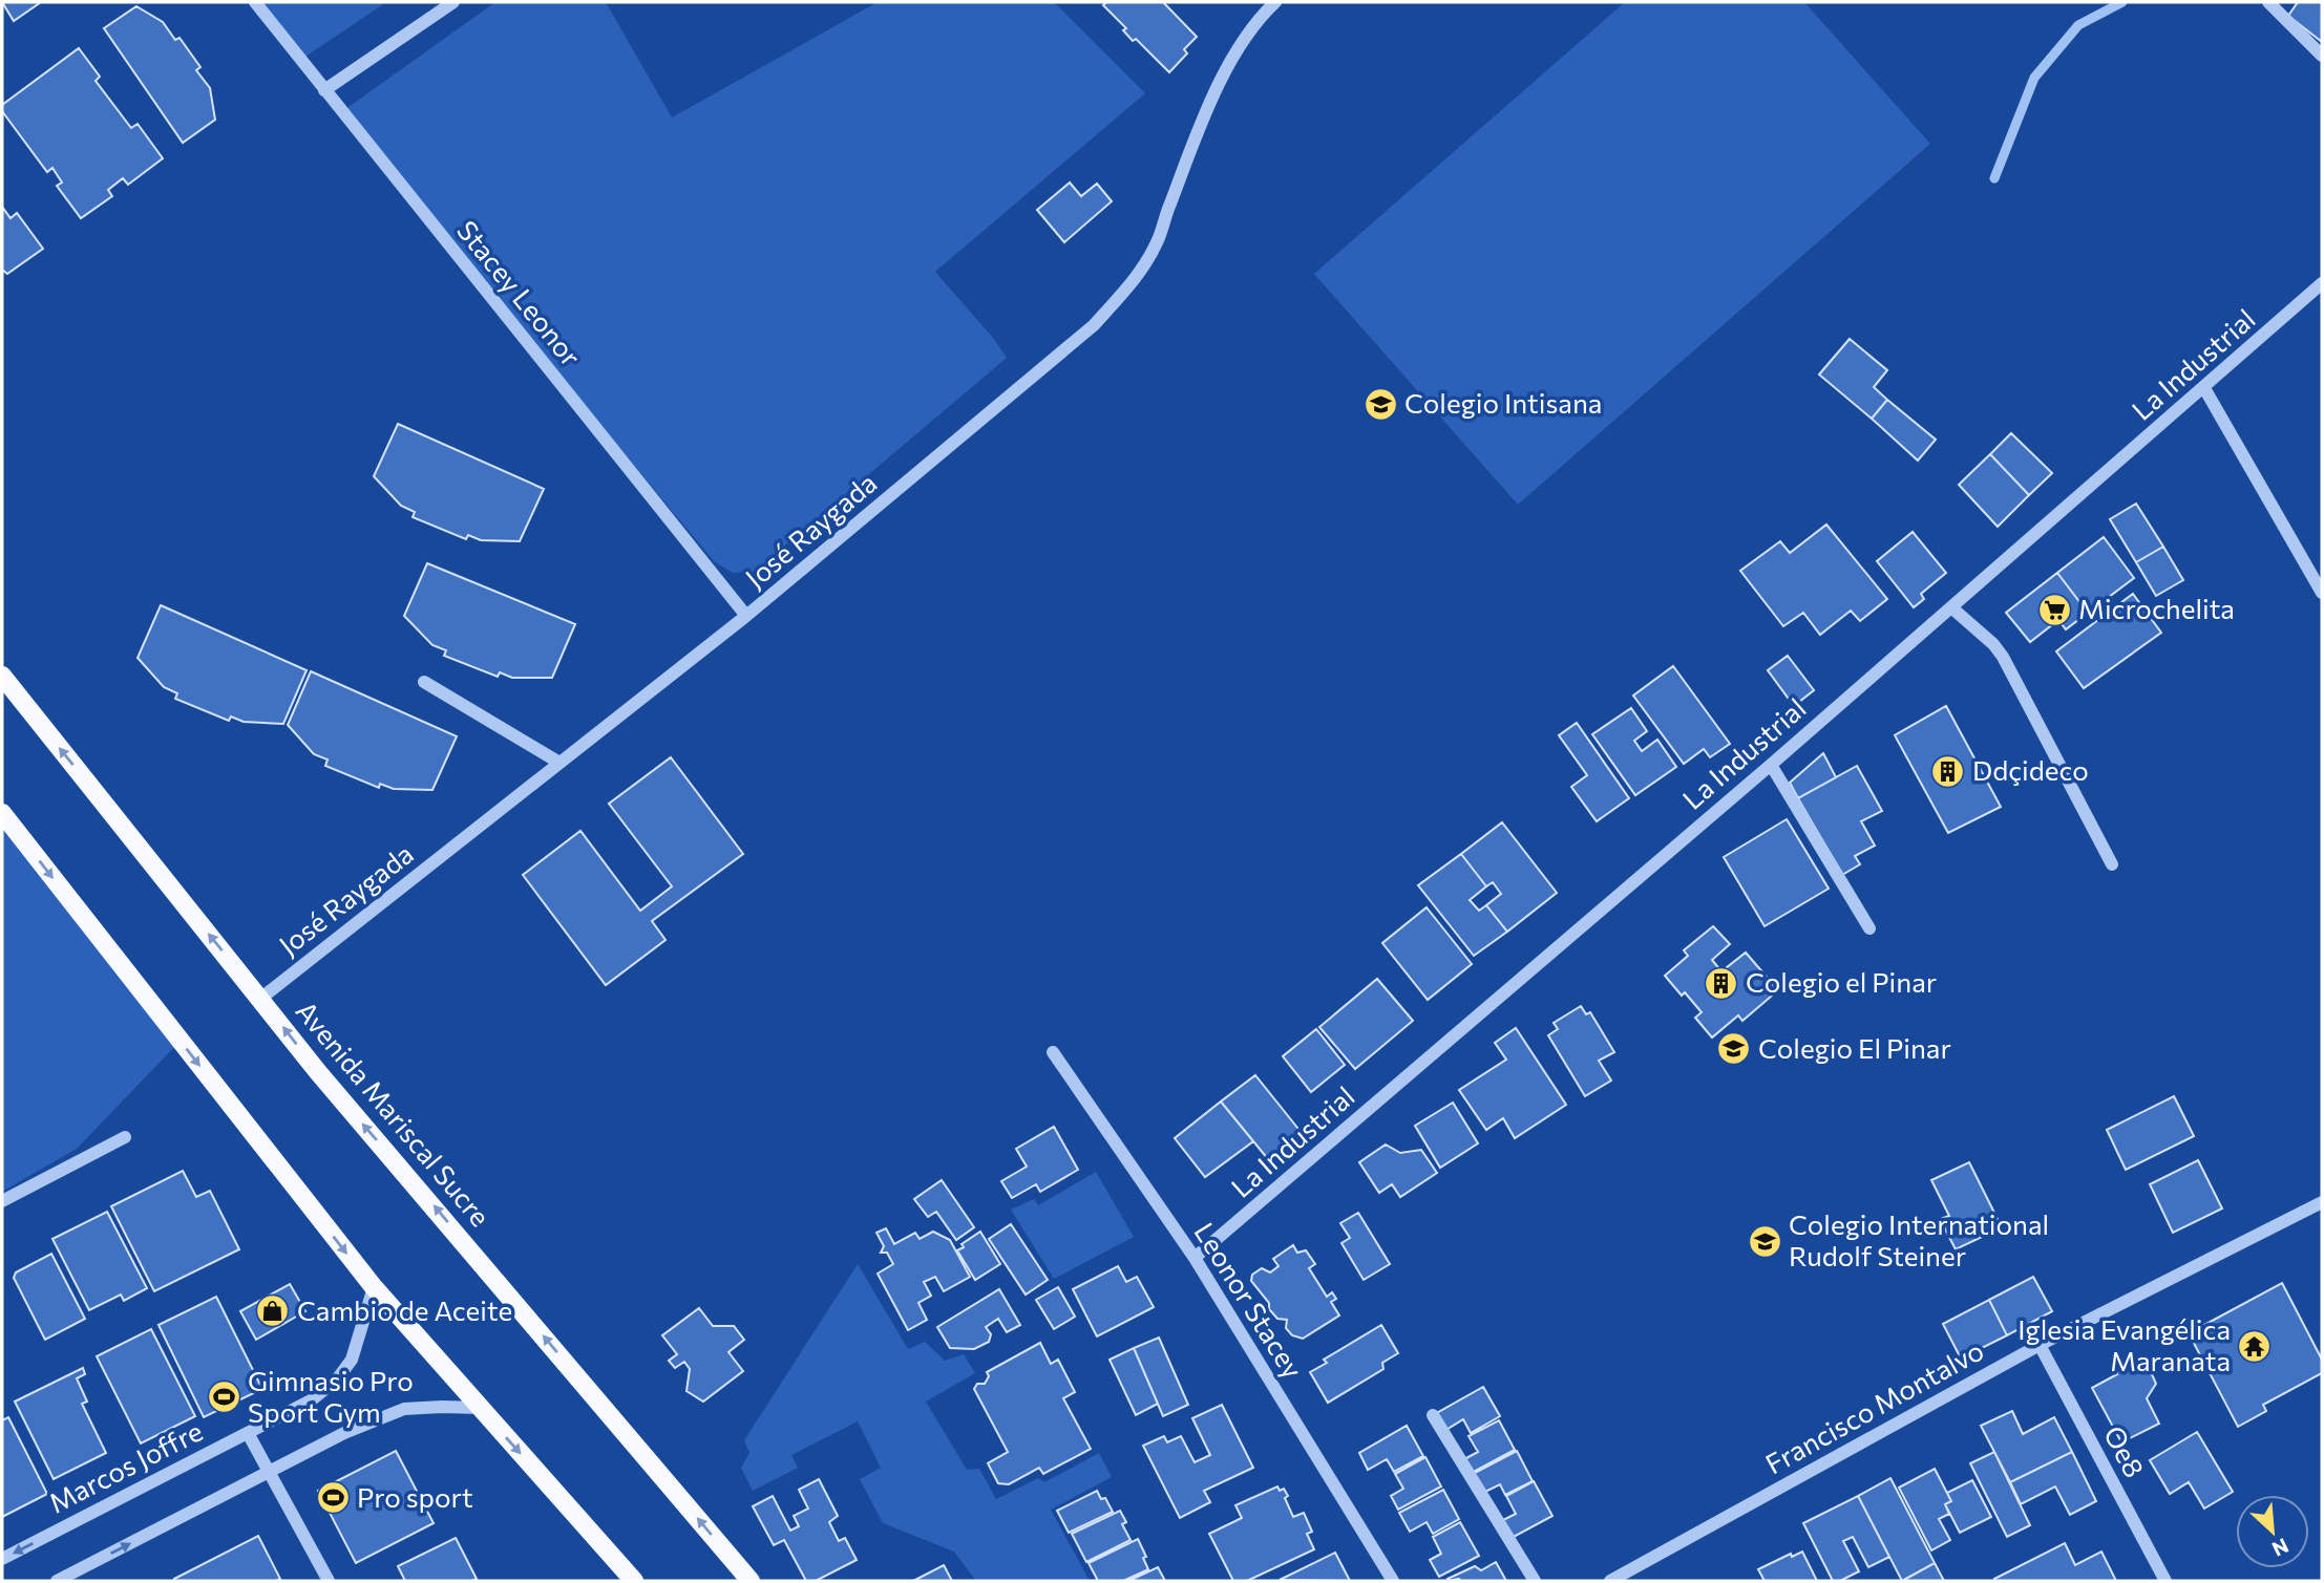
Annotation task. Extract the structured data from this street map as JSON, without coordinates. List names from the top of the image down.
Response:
{
  "streets": {
    "main road": ["Avenida Mariscal Sucre"],
    "street": [
      "Stacey Leonor",
      "La Industrial",
      "José Raygada",
      "Leonor Stacey",
      "Francisco Montalvo",
      "Oe8",
      "Marcos Joffre"
    ]
  },
  "crossings": [
    ["Stacey Leonor", "José Raygada"],
    ["La Industrial", "Leonor Stacey"],
    ["José Raygada", "Avenida Mariscal Sucre"],
    ["Francisco Montalvo", "Oe8"]
  ],
  "places": {
    "school or university": ["Colegio Intisana", "Colegio El Pinar", "Colegio International Rudolf Steiner"],
    "supermarket": ["Microchelita"],
    "building": ["Ddçideco", "Colegio el Pinar"],
    "shop": ["Cambio de Aceite"],
    "temple": ["Iglesia Evangélica Maranata"],
    "sports": ["Gimnasio Pro Sport Gym", "Pro sport"]
  },
  "north": "bottom right"
}
